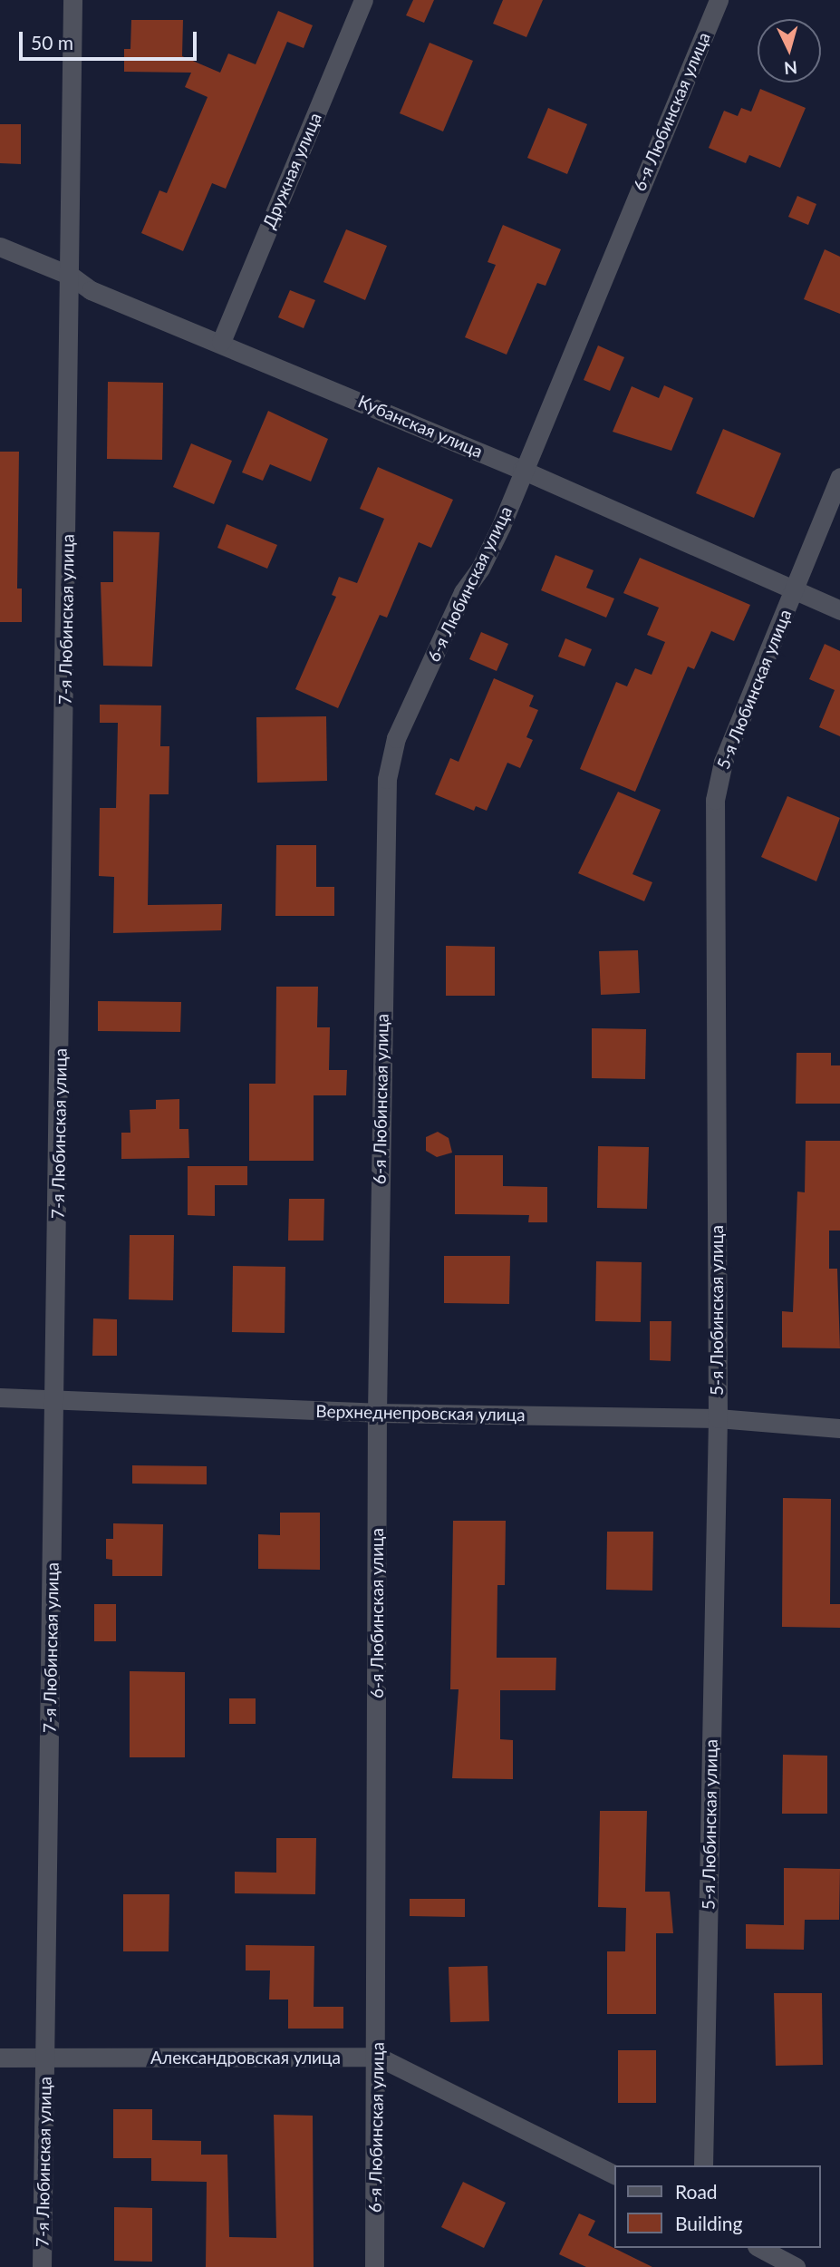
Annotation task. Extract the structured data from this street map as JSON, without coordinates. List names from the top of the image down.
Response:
{
  "streets": {
    "street": [
      "6-я Любинская улица",
      "Дружная улица",
      "Кубанская улица",
      "7-я Любинская улица",
      "5-я Любинская улица",
      "Верхнеднепровская улица",
      "Александровская улица"
    ]
  },
  "crossings": [
    ["6-я Любинская улица", "Кубанская улица"],
    ["6-я Любинская улица", "Верхнеднепровская улица"],
    ["6-я Любинская улица", "Александровская улица"],
    ["Дружная улица", "Кубанская улица"],
    ["Кубанская улица", "7-я Любинская улица"],
    ["Кубанская улица", "5-я Любинская улица"],
    ["7-я Любинская улица", "Верхнеднепровская улица"],
    ["7-я Любинская улица", "Александровская улица"],
    ["5-я Любинская улица", "Верхнеднепровская улица"]
  ],
  "legend": ["Road", "Building"],
  "scale_bar": "50 m",
  "north": "bottom"
}
